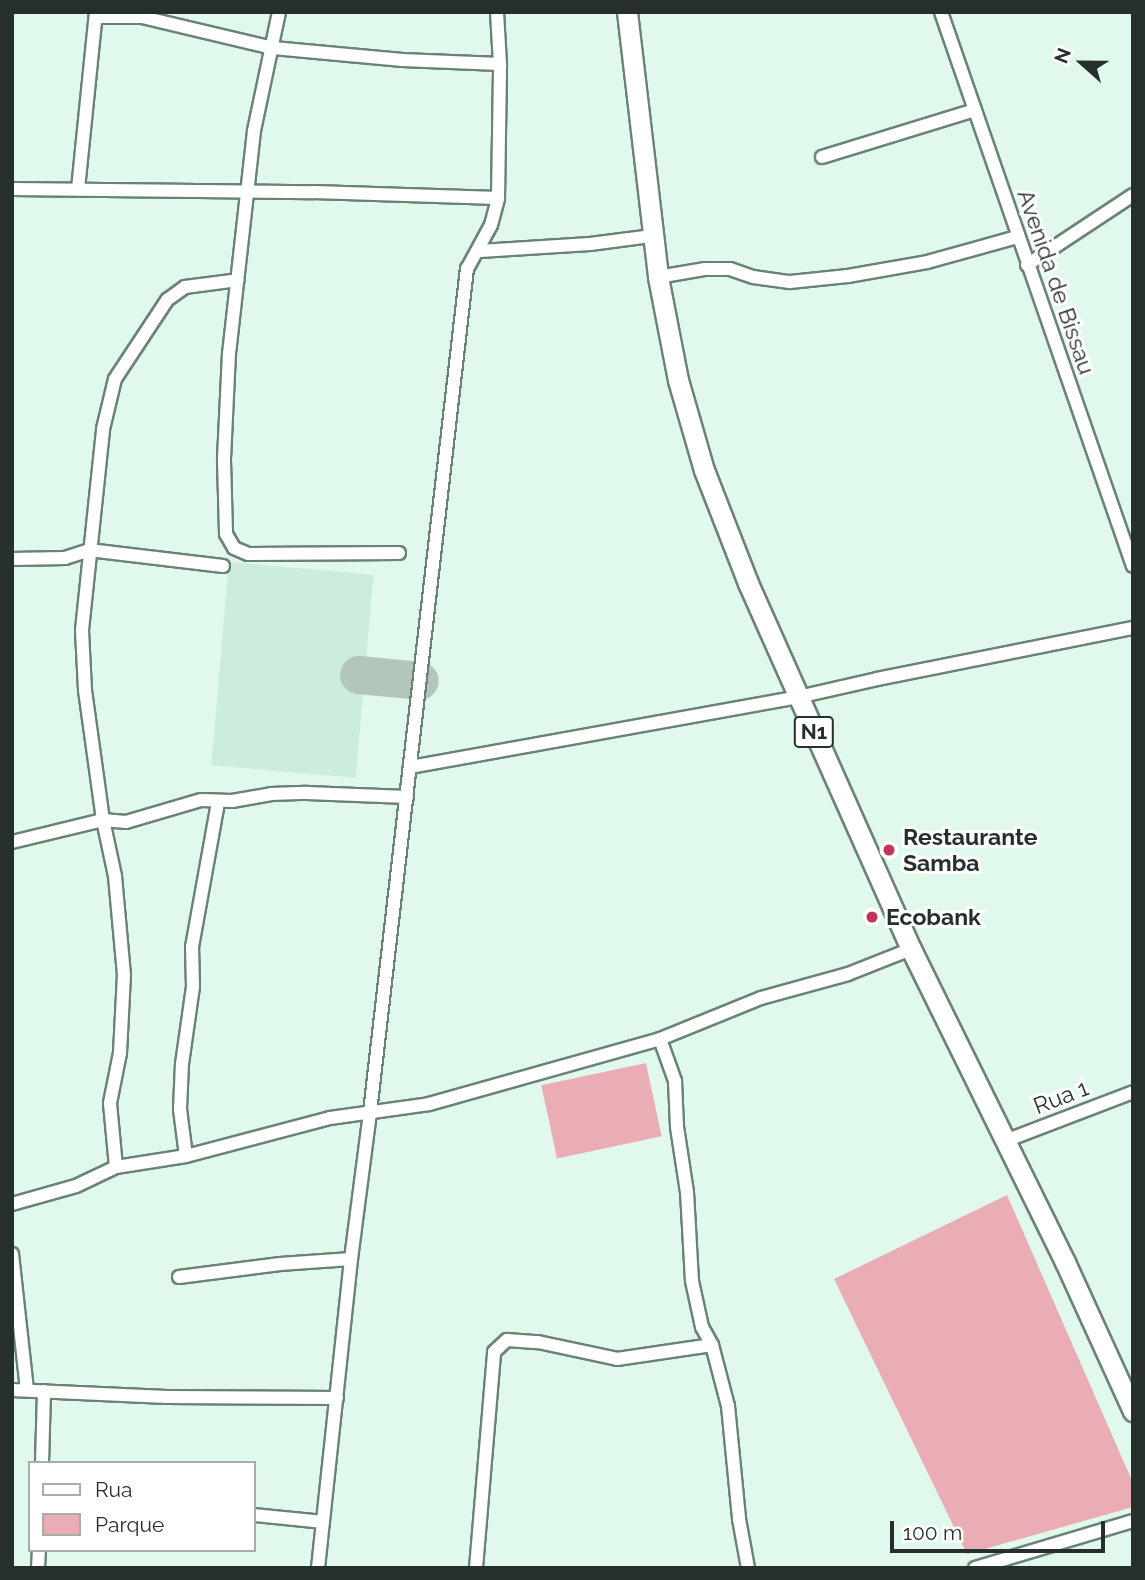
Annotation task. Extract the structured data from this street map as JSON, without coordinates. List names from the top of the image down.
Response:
{
  "streets": {
    "main road": ["N1"],
    "street": ["Avenida de Bissau", "Rua 1"]
  },
  "crossings": [
    ["N1", "Rua 1"]
  ],
  "places": ["Restaurante Samba", "Ecobank"],
  "legend": ["Rua", "Parque"],
  "scale_bar": "100 m",
  "north": "left"
}
